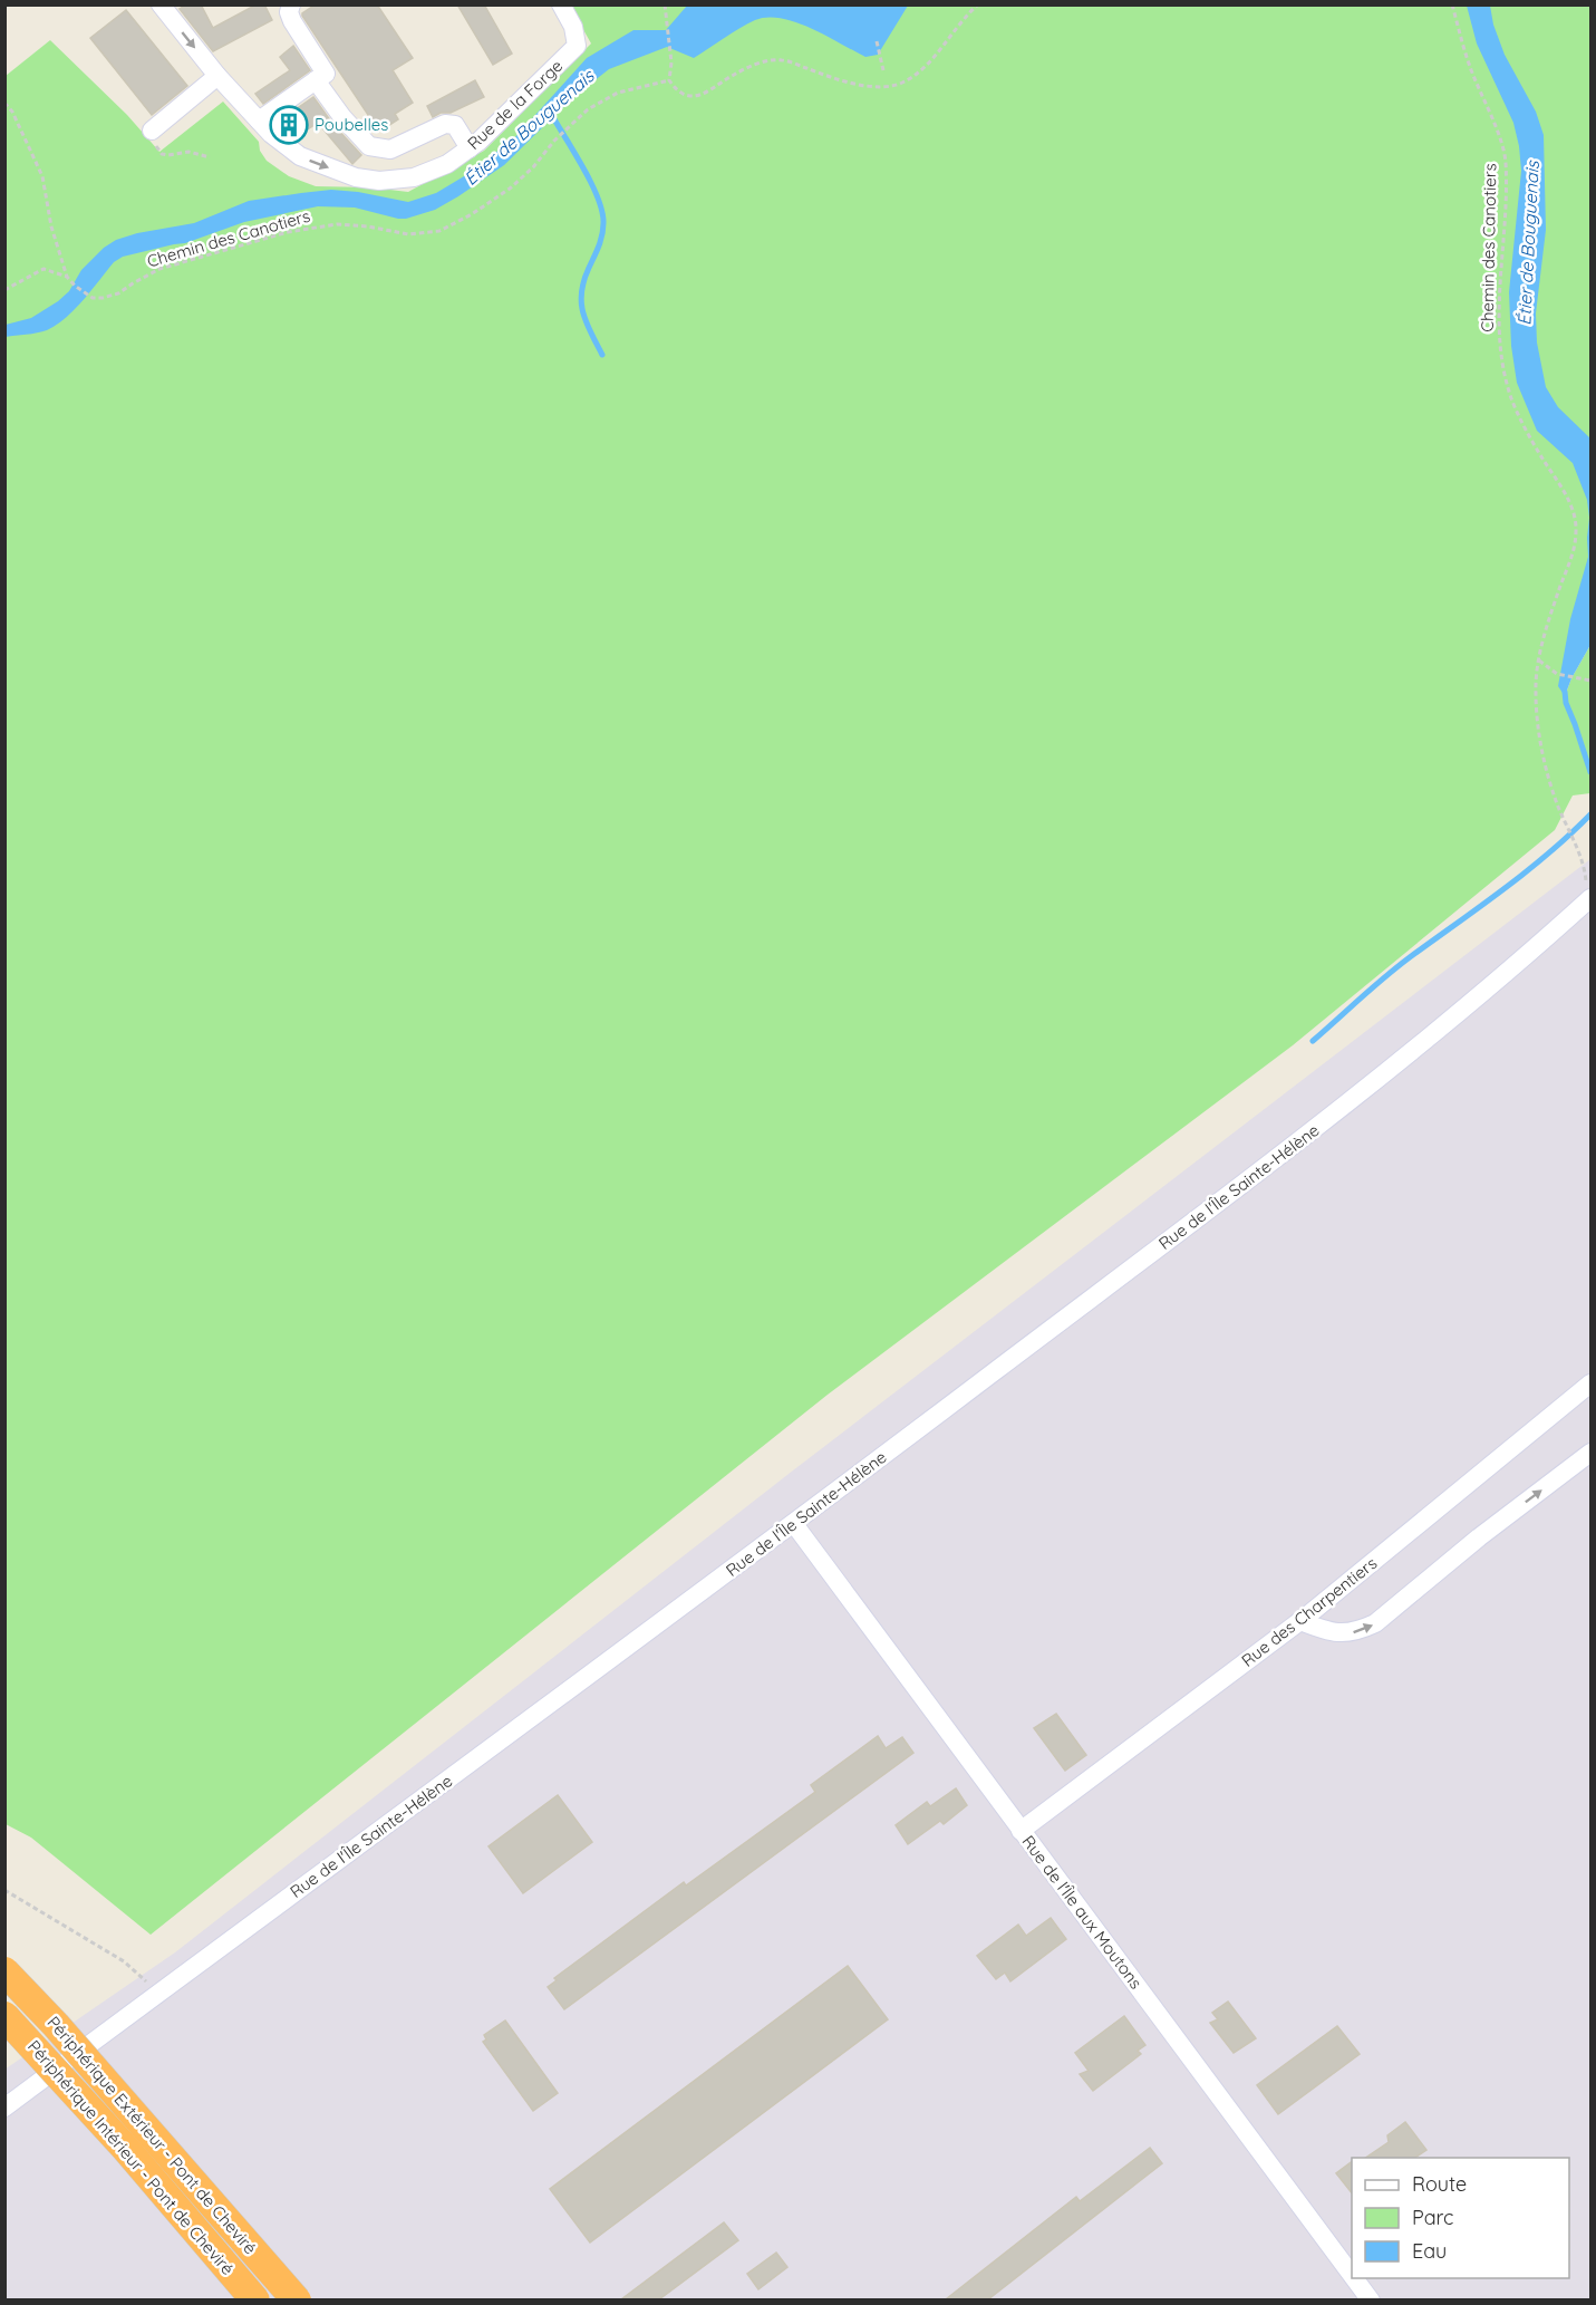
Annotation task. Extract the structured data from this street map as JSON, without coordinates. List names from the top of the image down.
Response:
{
  "streets": {
    "highway": ["Périphérique Extérieur - Pont de Cheviré", "Périphérique Intérieur - Pont de Cheviré"],
    "street": [
      "Rue de la Forge",
      "Rue de l'Île Sainte-Hélène",
      "Rue des Charpentiers",
      "Rue de l'Île aux Moutons"
    ],
    "path": ["Chemin des Canotiers"]
  },
  "crossings": [
    ["Chemin des Canotiers", "Rue de l'Île Sainte-Hélène"],
    ["Rue de l'Île Sainte-Hélène", "Rue de l'Île aux Moutons"],
    ["Rue des Charpentiers", "Rue de l'Île aux Moutons"]
  ],
  "one_way": ["Rue de la Forge"],
  "water": ["Étier de Bouguenais"],
  "places": {
    "building": ["Poubelles"]
  },
  "legend": ["Route", "Parc", "Eau"]
}
